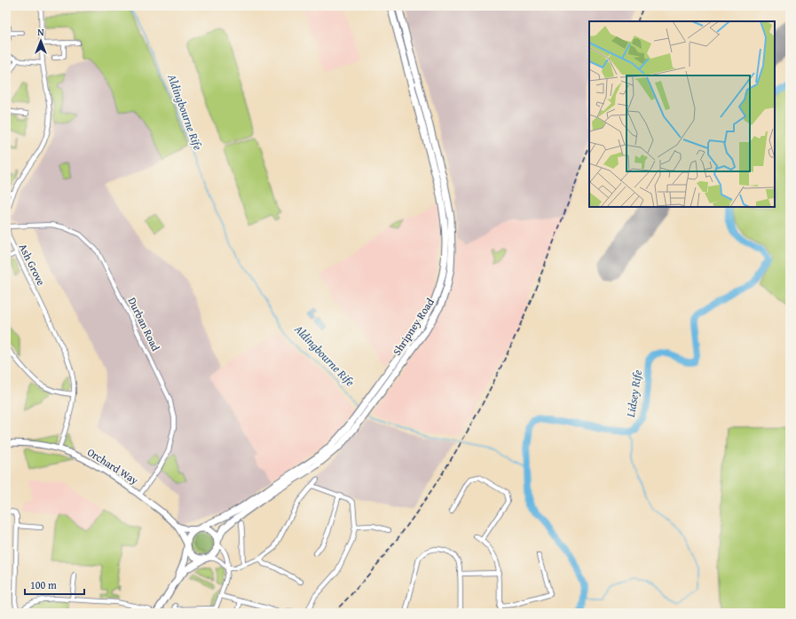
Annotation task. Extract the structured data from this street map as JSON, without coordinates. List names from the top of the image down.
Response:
{
  "streets": {
    "main road": ["Shripney Road"],
    "street": ["Ash Grove", "Durban Road", "Orchard Way"]
  },
  "crossings": [
    ["Ash Grove", "Durban Road"],
    ["Ash Grove", "Orchard Way"],
    ["Durban Road", "Orchard Way"]
  ],
  "water": ["Aldingbourne Rife", "Lidsey Rife"],
  "scale_bar": "100 m",
  "north": "top"
}
